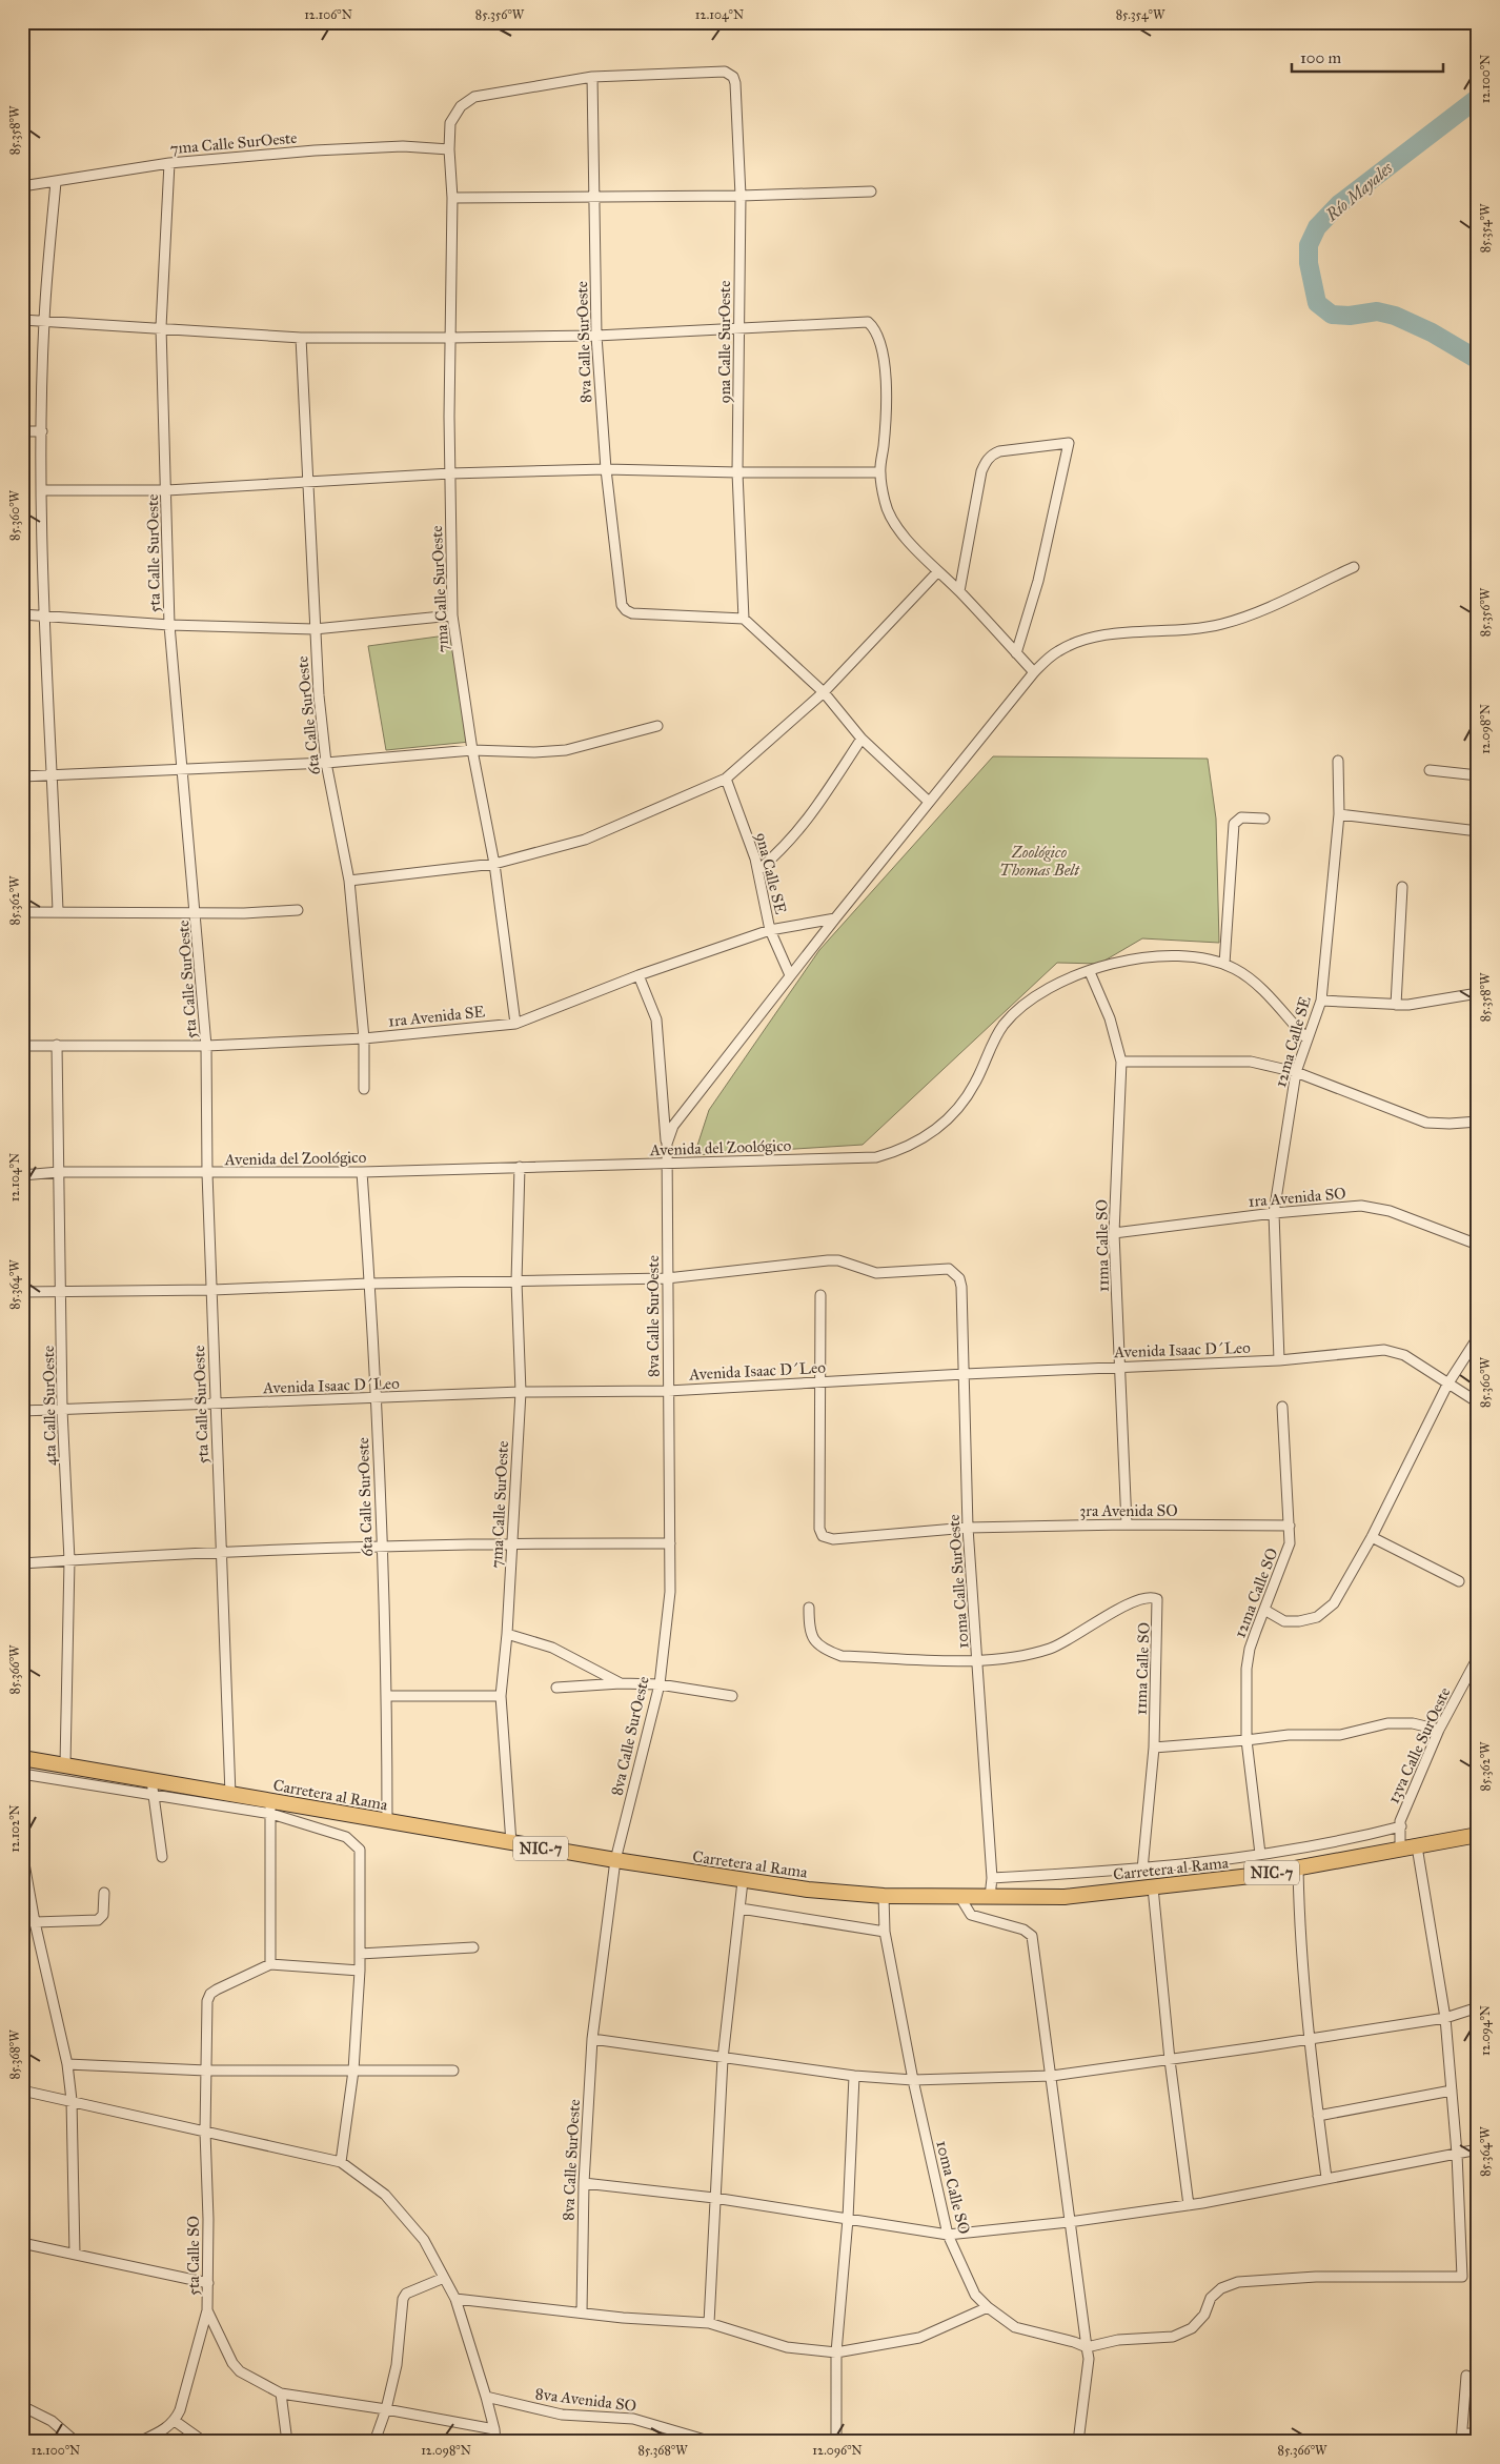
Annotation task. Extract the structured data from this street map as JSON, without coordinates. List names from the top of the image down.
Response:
{
  "streets": {
    "highway": ["Carretera al Rama", "NIC-7"],
    "street": [
      "7ma Calle SurOeste",
      "8va Calle SurOeste",
      "9na Calle SurOeste",
      "5ta Calle SurOeste",
      "6ta Calle SurOeste",
      "9na Calle SE",
      "1ra Avenida SE",
      "12ma Calle SE",
      "Avenida del Zoológico",
      "1ra Avenida SO",
      "11ma Calle SO",
      "Avenida Isaac D´Leo",
      "4ta Calle SurOeste",
      "3ra Avenida SO",
      "10ma Calle SurOeste",
      "12ma Calle SO",
      "13va Calle SurOeste",
      "10ma Calle SO",
      "5ta Calle SO",
      "8va Avenida SO"
    ]
  },
  "crossings": [
    ["7ma Calle SurOeste", "8va Calle SurOeste"],
    ["7ma Calle SurOeste", "9na Calle SurOeste"],
    ["7ma Calle SurOeste", "5ta Calle SurOeste"],
    ["7ma Calle SurOeste", "1ra Avenida SE"],
    ["7ma Calle SurOeste", "Avenida del Zoológico"],
    ["7ma Calle SurOeste", "Avenida Isaac D´Leo"],
    ["7ma Calle SurOeste", "Carretera al Rama"],
    ["8va Calle SurOeste", "9na Calle SurOeste"],
    ["8va Calle SurOeste", "1ra Avenida SE"],
    ["8va Calle SurOeste", "Avenida del Zoológico"],
    ["8va Calle SurOeste", "Avenida Isaac D´Leo"],
    ["8va Calle SurOeste", "10ma Calle SurOeste"],
    ["8va Calle SurOeste", "Carretera al Rama"],
    ["5ta Calle SurOeste", "1ra Avenida SE"],
    ["5ta Calle SurOeste", "Avenida del Zoológico"],
    ["5ta Calle SurOeste", "Avenida Isaac D´Leo"],
    ["5ta Calle SurOeste", "Carretera al Rama"],
    ["6ta Calle SurOeste", "1ra Avenida SE"],
    ["6ta Calle SurOeste", "Avenida del Zoológico"],
    ["6ta Calle SurOeste", "Avenida Isaac D´Leo"],
    ["6ta Calle SurOeste", "Carretera al Rama"],
    ["9na Calle SE", "1ra Avenida SE"],
    ["1ra Avenida SE", "4ta Calle SurOeste"],
    ["12ma Calle SE", "Avenida del Zoológico"],
    ["12ma Calle SE", "1ra Avenida SO"],
    ["12ma Calle SE", "Avenida Isaac D´Leo"],
    ["Avenida del Zoológico", "11ma Calle SO"],
    ["Avenida del Zoológico", "4ta Calle SurOeste"],
    ["1ra Avenida SO", "11ma Calle SO"],
    ["11ma Calle SO", "Avenida Isaac D´Leo"],
    ["11ma Calle SO", "3ra Avenida SO"],
    ["11ma Calle SO", "10ma Calle SurOeste"],
    ["Avenida Isaac D´Leo", "4ta Calle SurOeste"],
    ["Avenida Isaac D´Leo", "3ra Avenida SO"],
    ["Avenida Isaac D´Leo", "10ma Calle SurOeste"],
    ["4ta Calle SurOeste", "Carretera al Rama"],
    ["3ra Avenida SO", "10ma Calle SurOeste"],
    ["3ra Avenida SO", "12ma Calle SO"],
    ["10ma Calle SurOeste", "Carretera al Rama"],
    ["13va Calle SurOeste", "Carretera al Rama"],
    ["Carretera al Rama", "10ma Calle SO"]
  ],
  "water": ["Río Mayales"],
  "parks": ["Zoológico Thomas Belt"],
  "scale_bar": "100 m",
  "coordinates": [
    "12.106°N",
    "85.356°W",
    "12.104°N",
    "85.354°W",
    "12.100°N",
    "85.358°W",
    "85.360°W",
    "12.098°N",
    "85.362°W",
    "85.364°W",
    "85.366°W",
    "12.102°N",
    "12.094°N",
    "85.368°W",
    "12.096°N"
  ]
}
